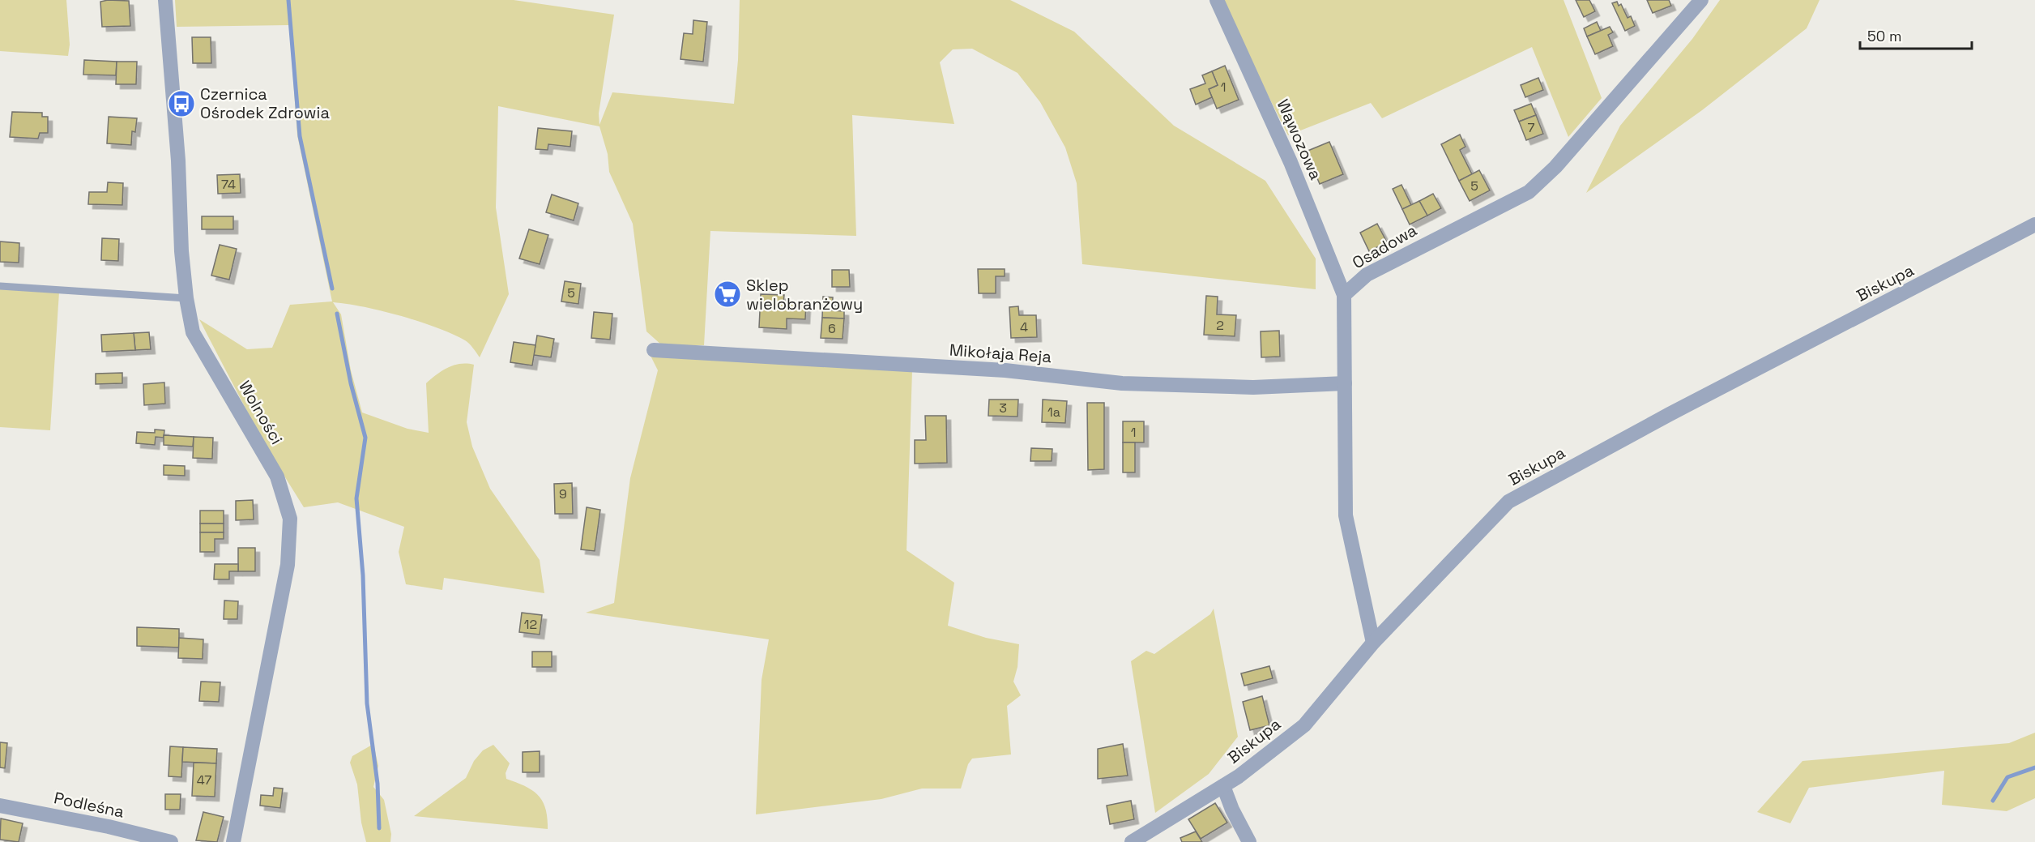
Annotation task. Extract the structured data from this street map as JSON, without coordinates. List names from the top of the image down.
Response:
{
  "streets": {
    "street": [
      "Wąwozowa",
      "Osadowa",
      "Biskupa",
      "Mikołaja Reja",
      "Wolności",
      "Podleśna"
    ]
  },
  "crossings": [
    ["Wąwozowa", "Osadowa"]
  ],
  "places": {
    "bus stop": ["Czernica Ośrodek Zdrowia"],
    "supermarket": ["Sklep wielobranżowy"]
  },
  "house_numbers": [
    "1",
    "7",
    "74",
    "5",
    "5",
    "2",
    "4",
    "6",
    "3",
    "1a",
    "1",
    "9",
    "12",
    "47"
  ],
  "scale_bar": "50 m"
}
